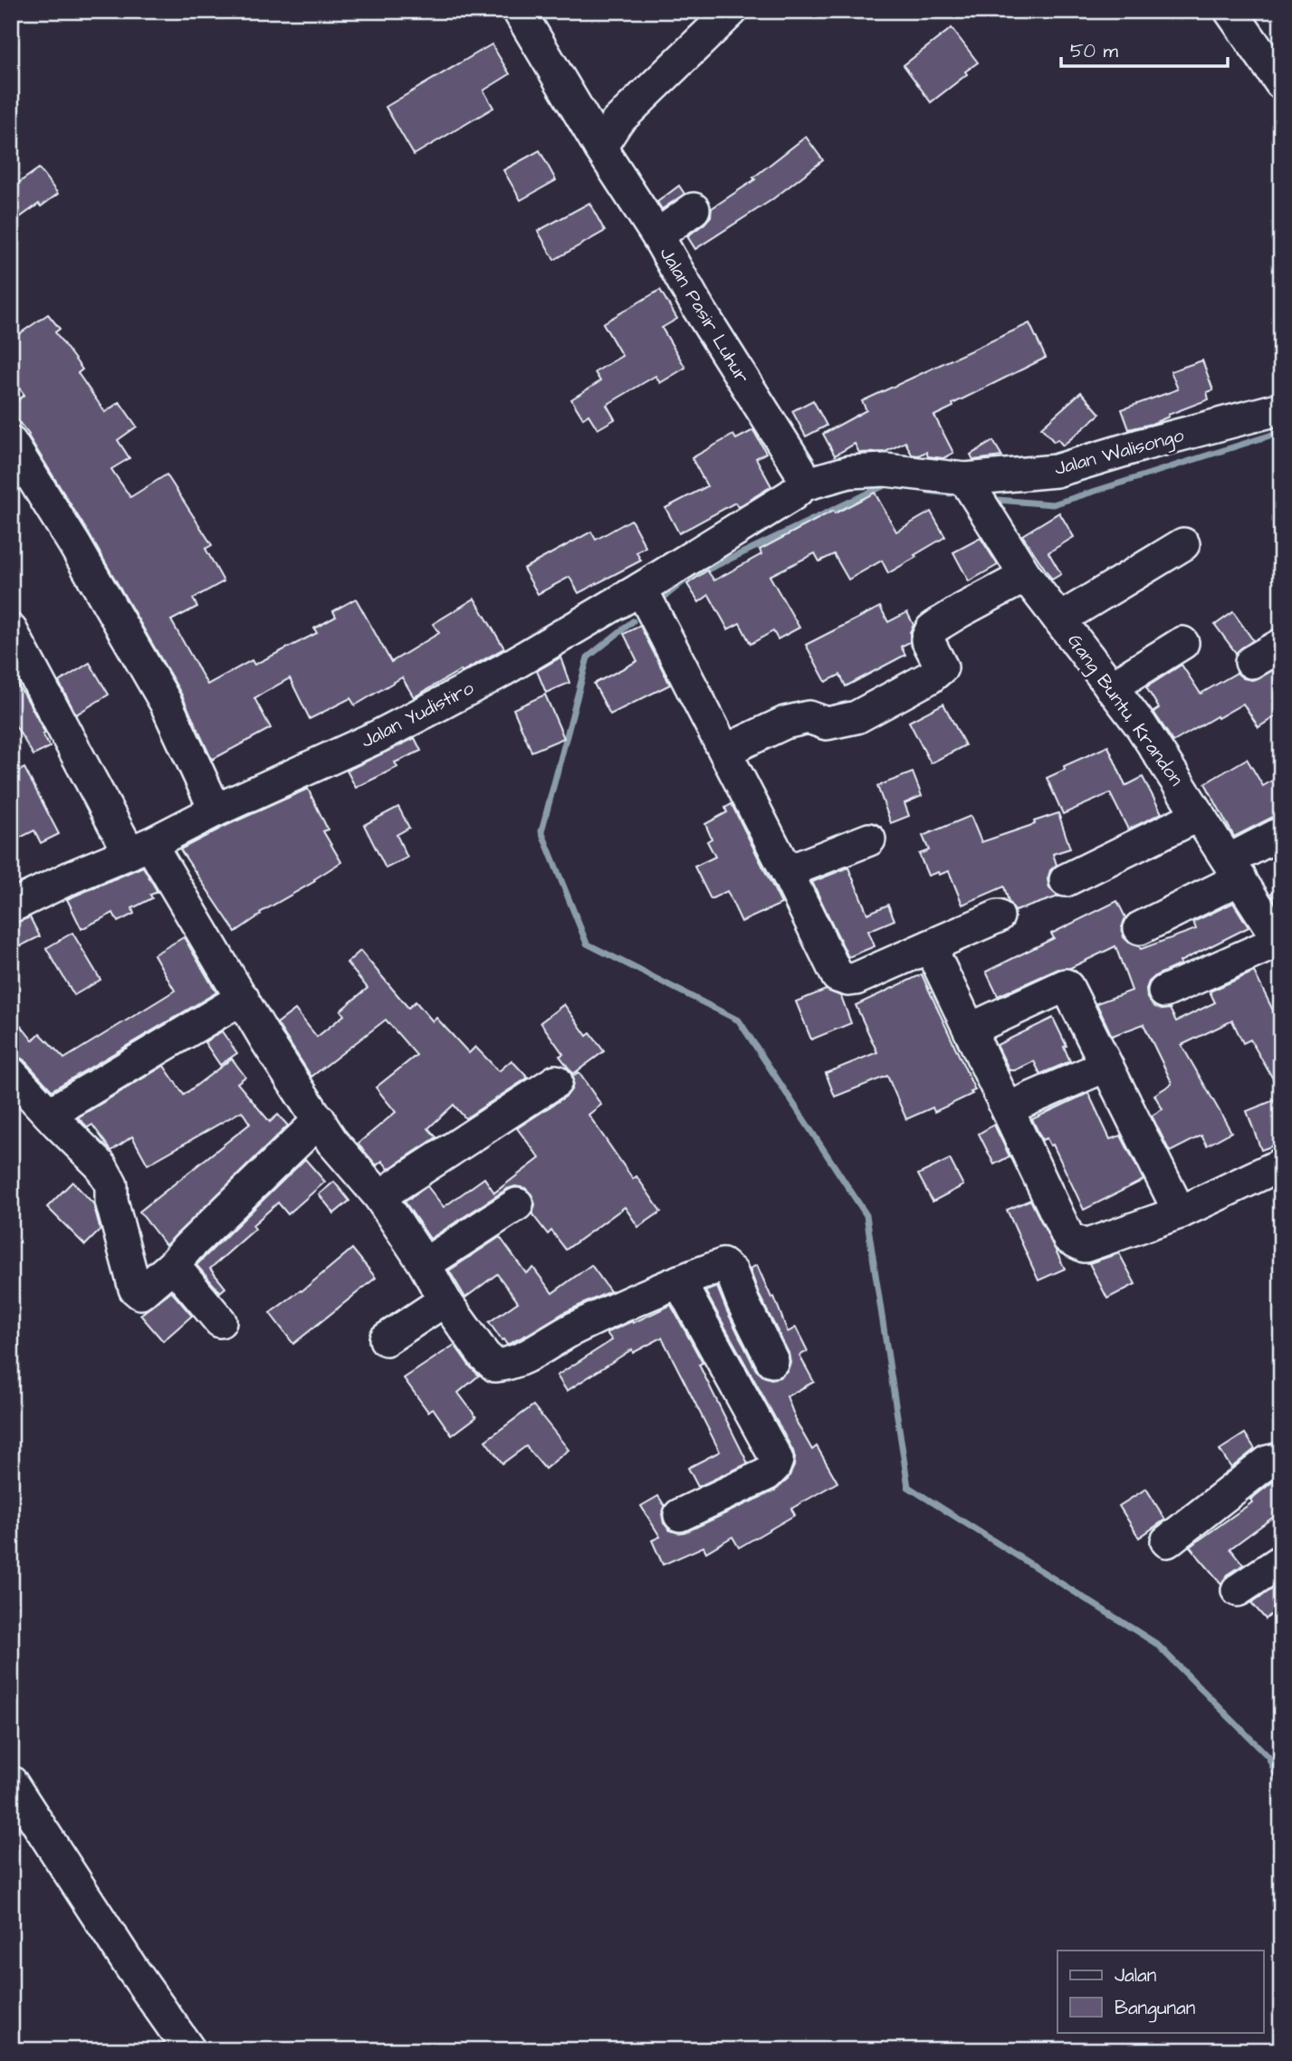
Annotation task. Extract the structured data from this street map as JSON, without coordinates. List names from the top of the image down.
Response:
{
  "streets": {
    "street": [
      "Jalan Pasir Luhur",
      "Jalan Walisongo",
      "Gang Buntu, Krandon",
      "Jalan Yudistiro"
    ]
  },
  "crossings": [
    ["Jalan Pasir Luhur", "Jalan Walisongo"],
    ["Jalan Pasir Luhur", "Jalan Yudistiro"],
    ["Jalan Walisongo", "Gang Buntu, Krandon"],
    ["Jalan Walisongo", "Jalan Yudistiro"]
  ],
  "legend": ["Jalan", "Bangunan"],
  "scale_bar": "50 m"
}
